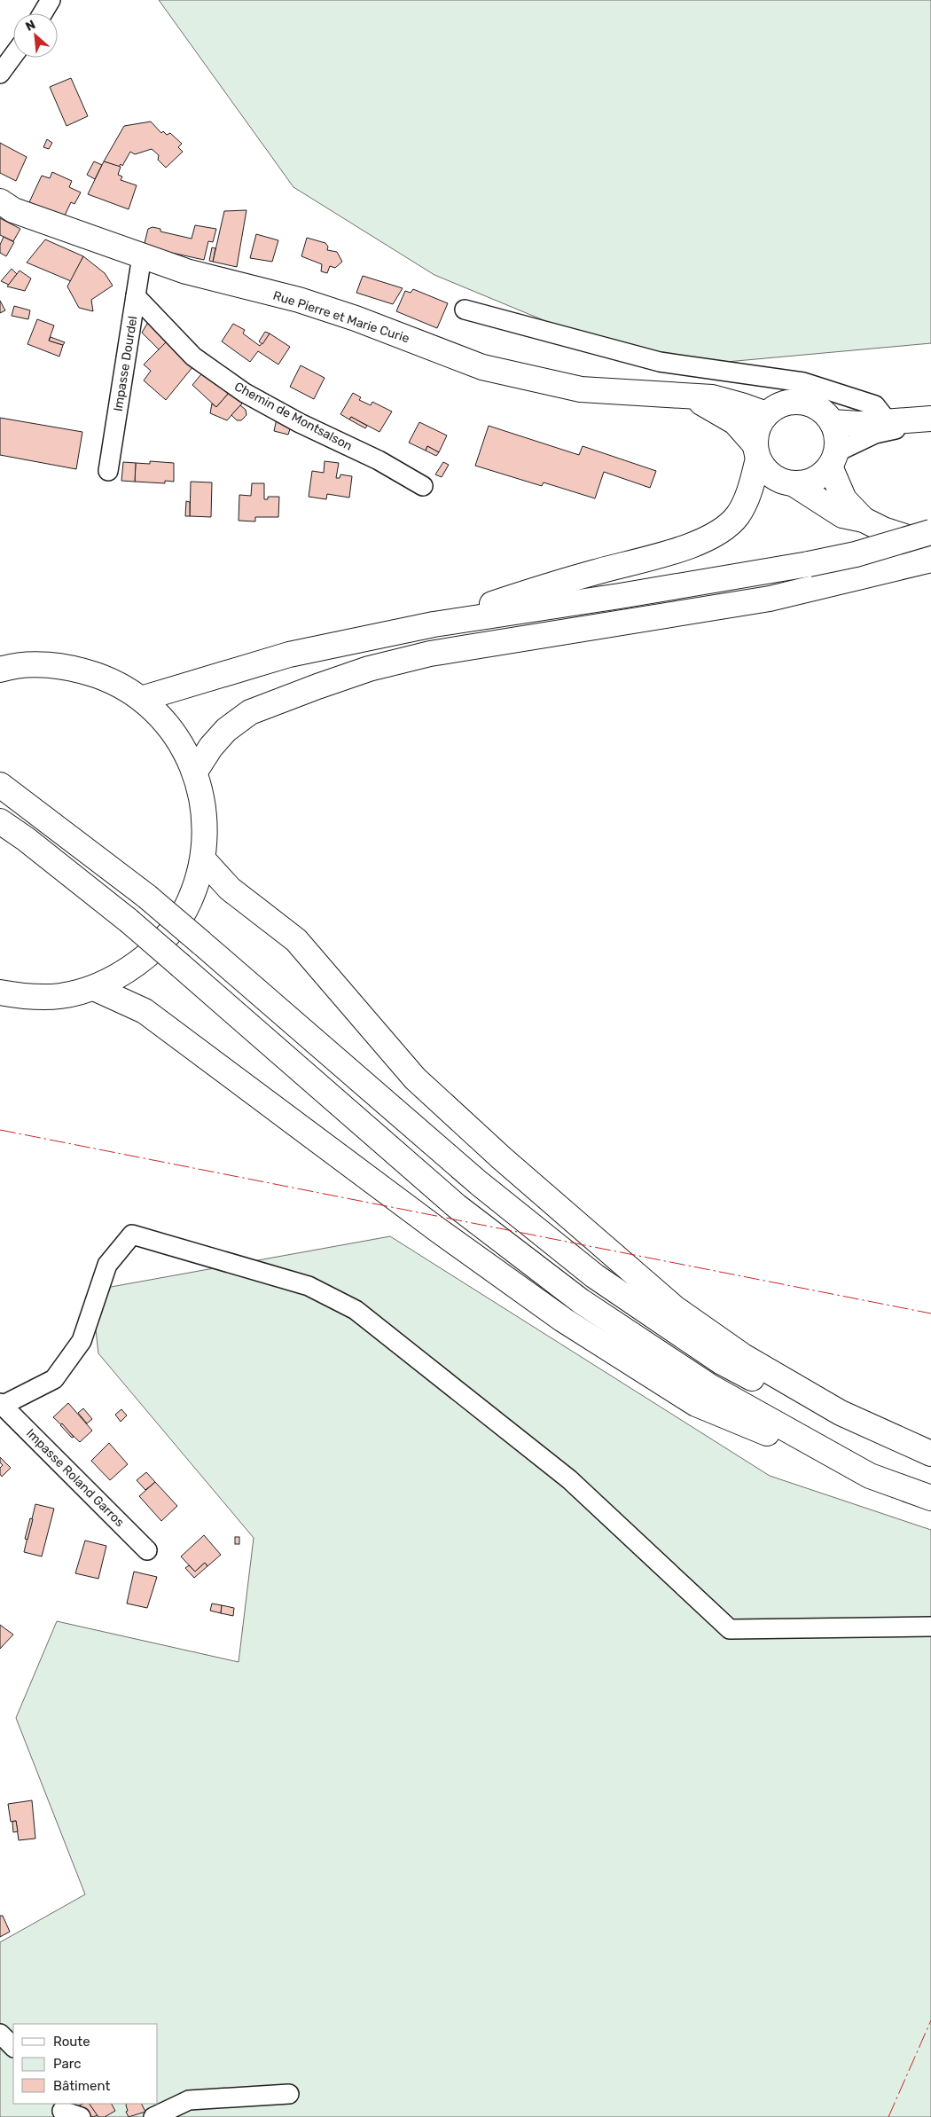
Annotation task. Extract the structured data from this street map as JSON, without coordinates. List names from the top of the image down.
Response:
{
  "streets": {
    "main road": ["Rue Pierre et Marie Curie"],
    "street": ["Impasse Dourdel", "Chemin de Montsalson", "Impasse Roland Garros"]
  },
  "crossings": [
    ["Rue Pierre et Marie Curie", "Impasse Dourdel"],
    ["Impasse Dourdel", "Chemin de Montsalson"]
  ],
  "legend": ["Route", "Parc", "Bâtiment"],
  "north": "top left"
}
